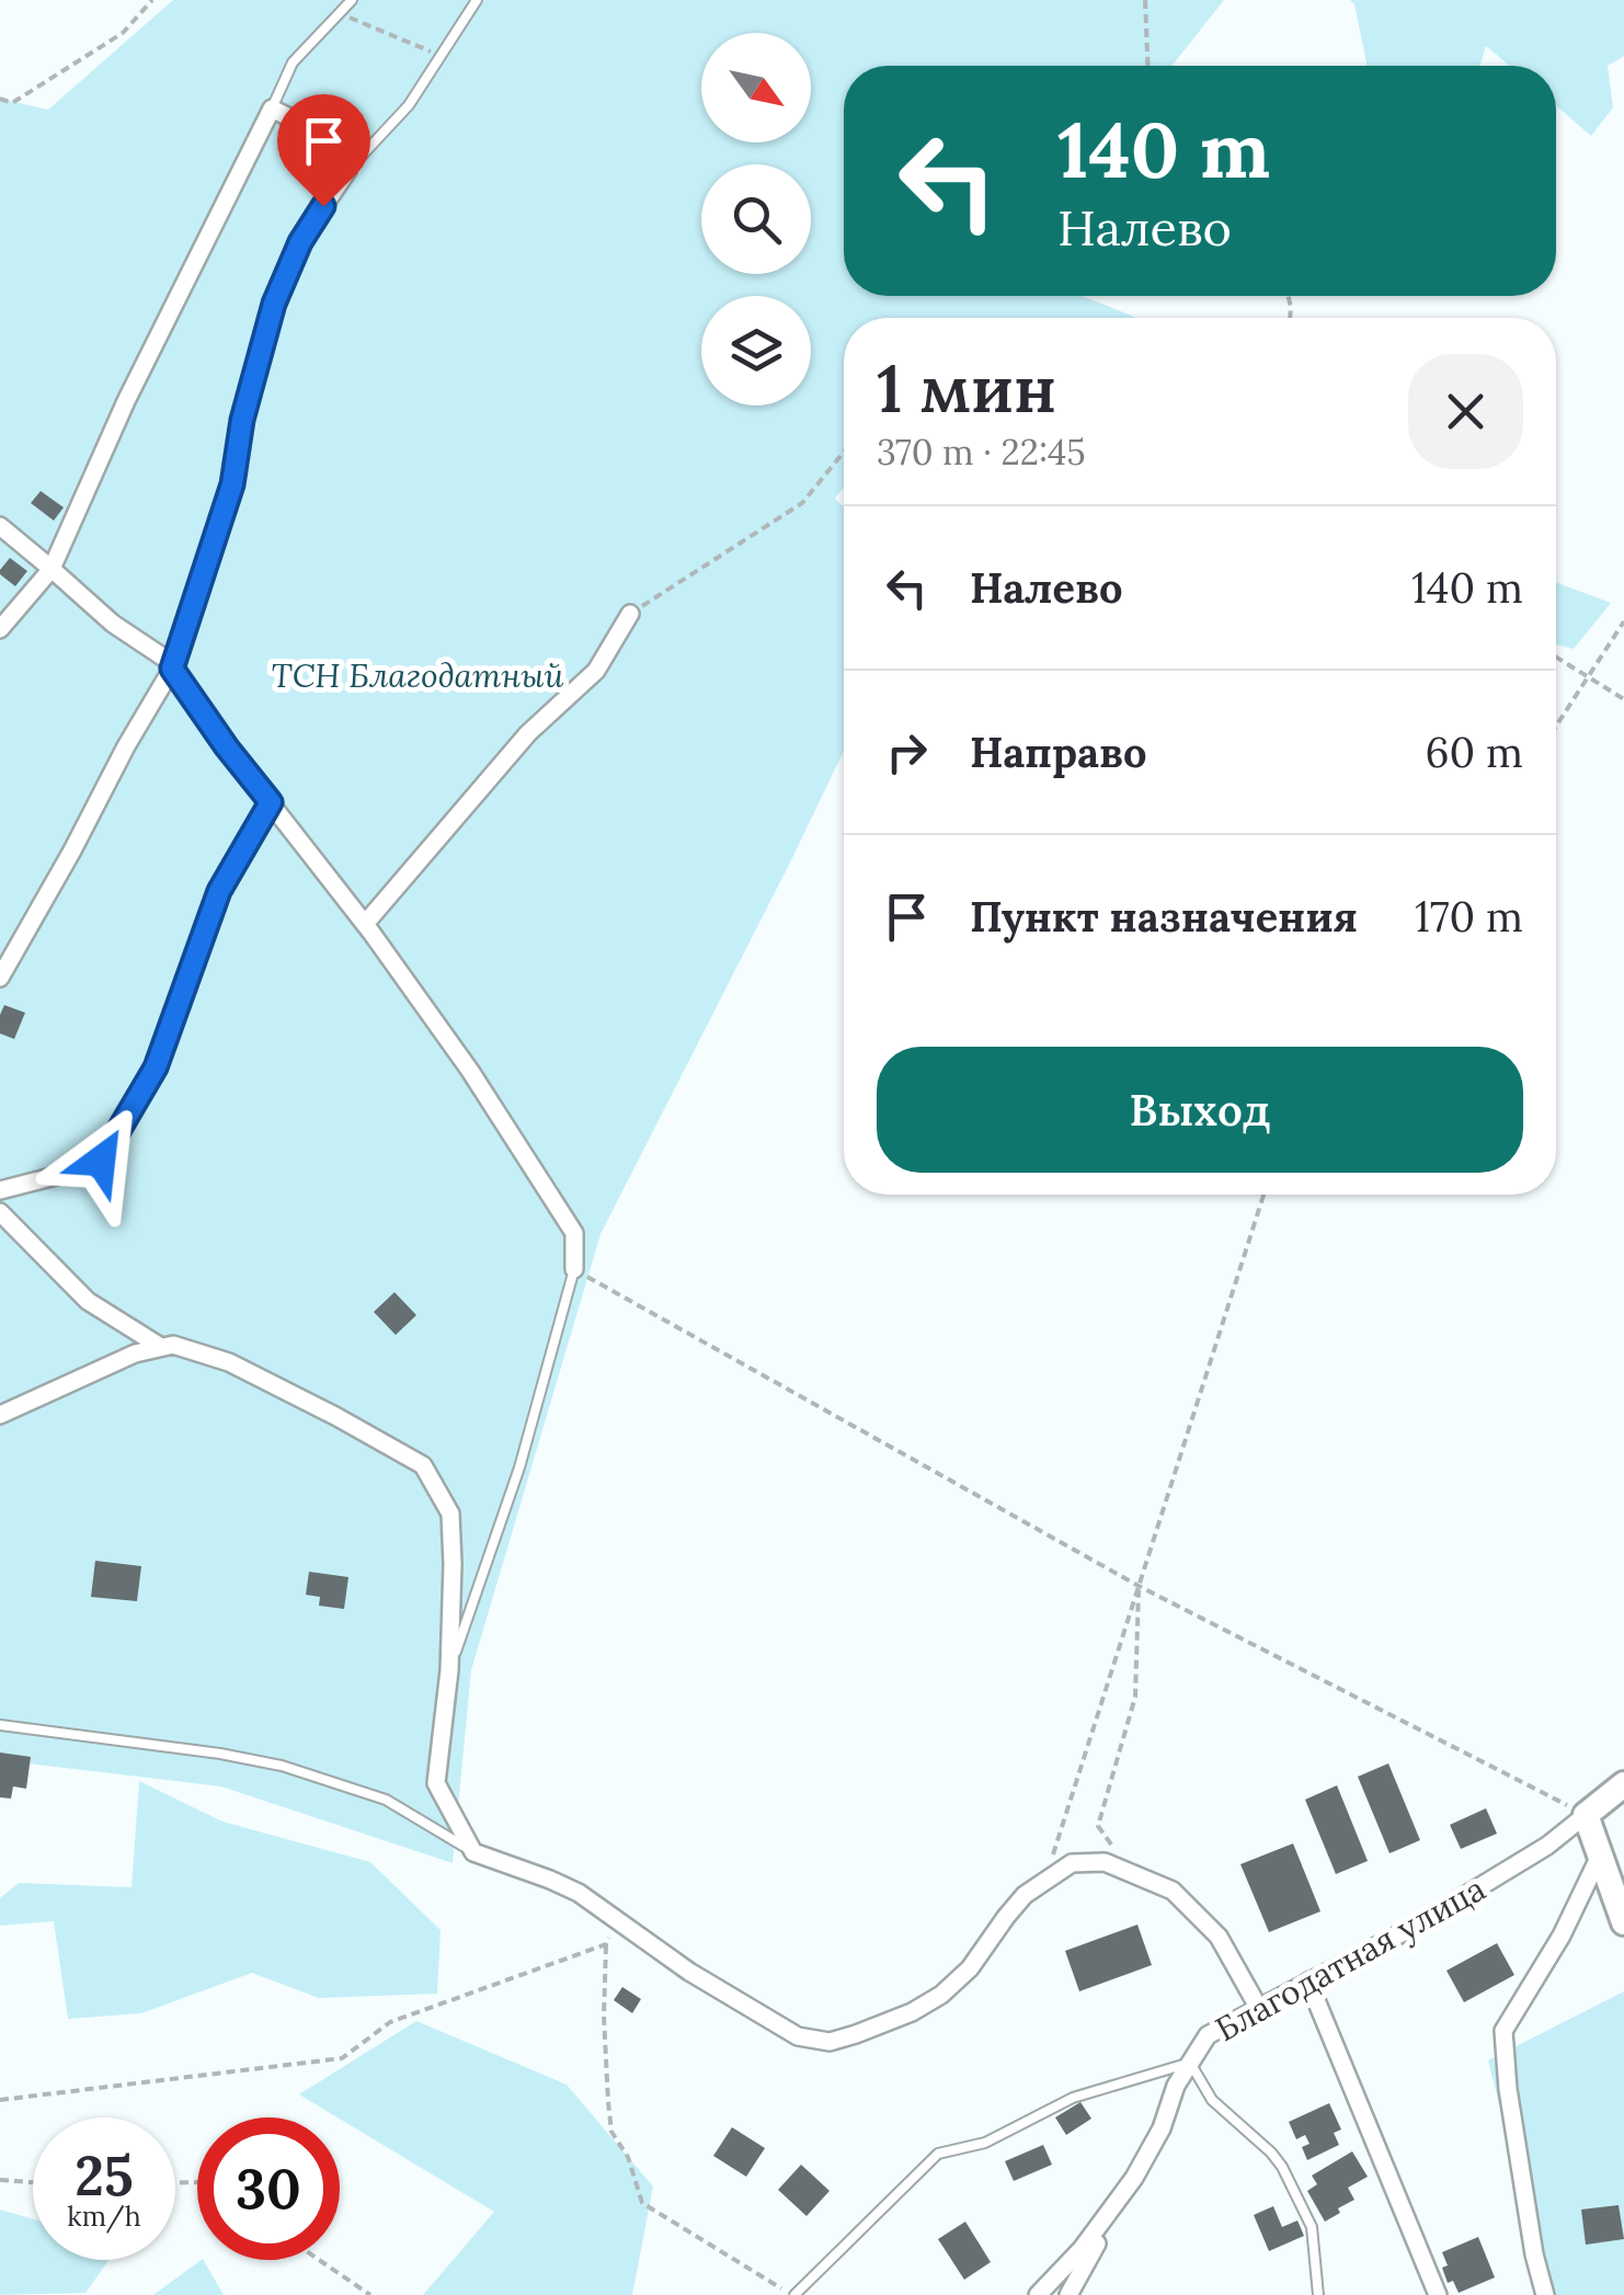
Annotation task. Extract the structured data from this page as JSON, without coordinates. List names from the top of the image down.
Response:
{
  "streets": {
    "street": ["Благодатная улица"]
  },
  "parks": ["ТСН Благодатный"],
  "north": "bottom right",
  "page": {
    "turn": ["140 m", "Налево"],
    "heading": ["1 мин", "370 m · 22:45"],
    "list": [
      {
        "name": "Налево",
        "value": "140 m"
      },
      {
        "name": "Направо",
        "value": "60 m"
      },
      {
        "name": "Пункт назначения",
        "value": "170 m"
      }
    ],
    "buttons": "Выход",
    "speed": "25 km/h",
    "limit": "30"
  }
}
